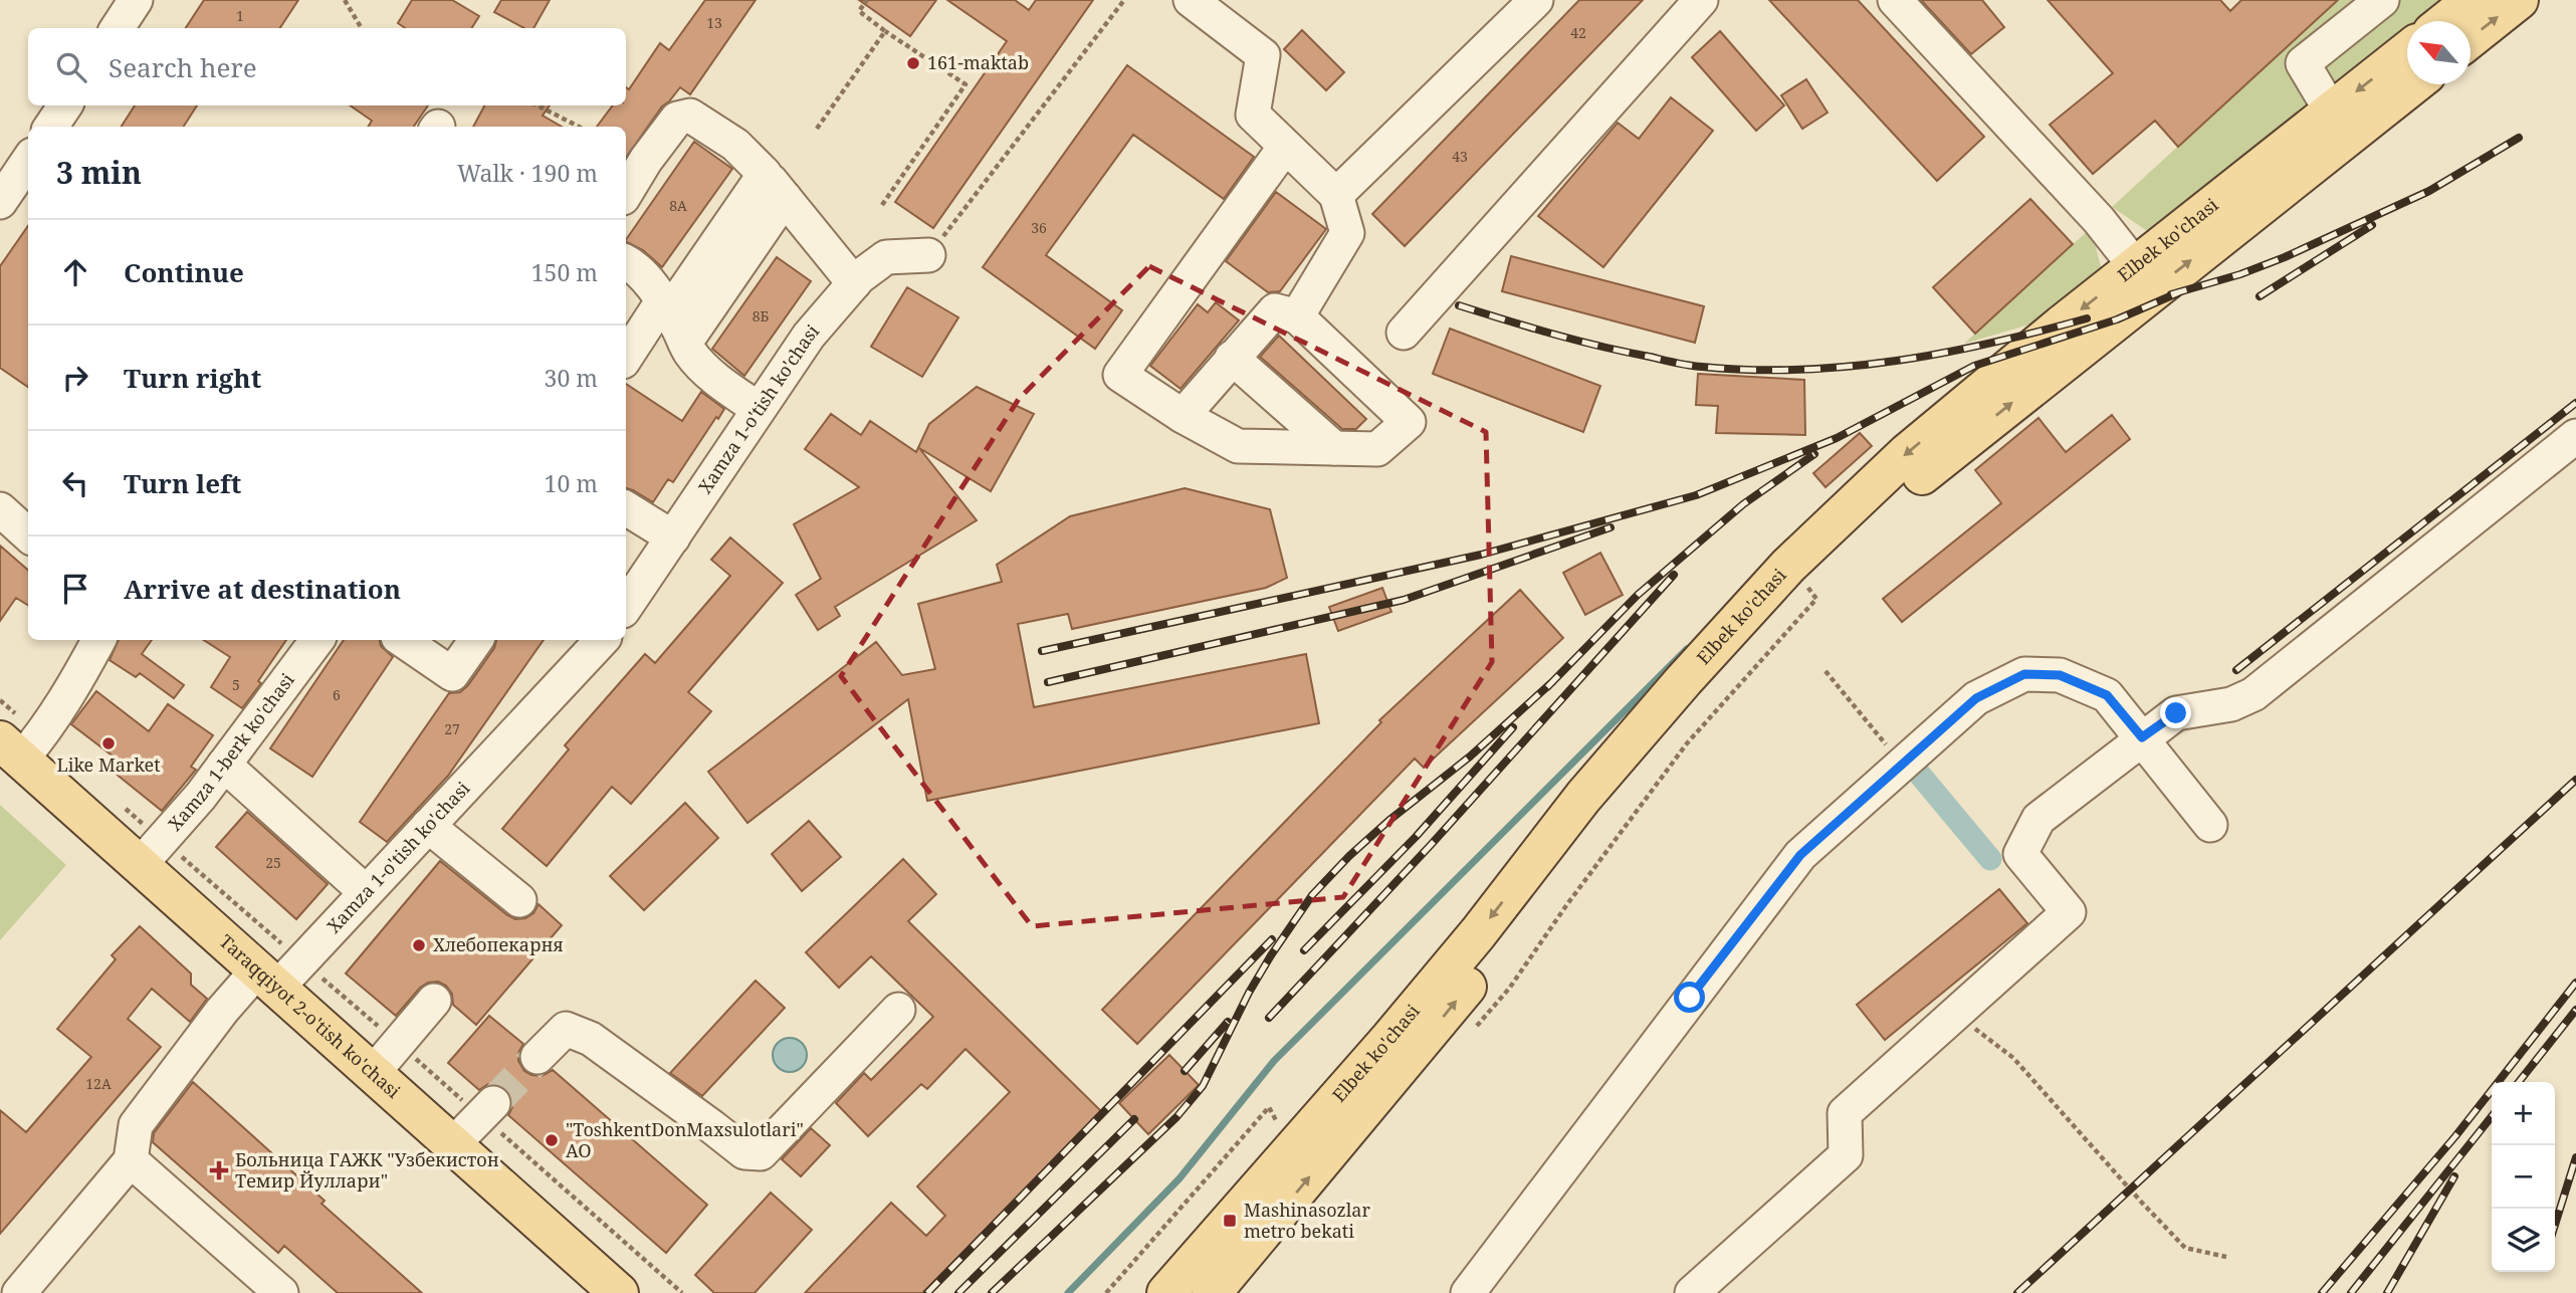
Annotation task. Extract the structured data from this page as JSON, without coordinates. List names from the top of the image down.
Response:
{
  "streets": {
    "main road": ["Elbek ko'chasi", "Taraqqiyot 2-o'tish ko'chasi"],
    "street": ["Xamza 1-o'tish ko'chasi", "Xamza 1-berk ko'chasi"]
  },
  "crossings": [
    ["Xamza 1-o'tish ko'chasi", "Taraqqiyot 2-o'tish ko'chasi"],
    ["Xamza 1-berk ko'chasi", "Taraqqiyot 2-o'tish ko'chasi"]
  ],
  "places": {
    "other": [
      "161-maktab",
      "Like Market",
      "Хлебопекарня",
      "\"ToshkentDonMaxsulotlari\" AO"
    ],
    "health": ["Больница ГАЖК \"Узбекистон Темир Йуллари\""],
    "transit": ["Mashinasozlar metro bekati"]
  },
  "house_numbers": [
    "1",
    "13",
    "42",
    "43",
    "8А",
    "36",
    "8Б",
    "5",
    "6",
    "27",
    "25",
    "12А"
  ],
  "north": "top left",
  "page": {
    "search": "Search here",
    "heading": ["3 min", "Walk · 190 m"],
    "list": [
      ["Continue", "150 m"],
      ["Turn right", "30 m"],
      ["Turn left", "10 m"],
      "Arrive at destination"
    ],
    "map_buttons": ["+", "−"]
  }
}
